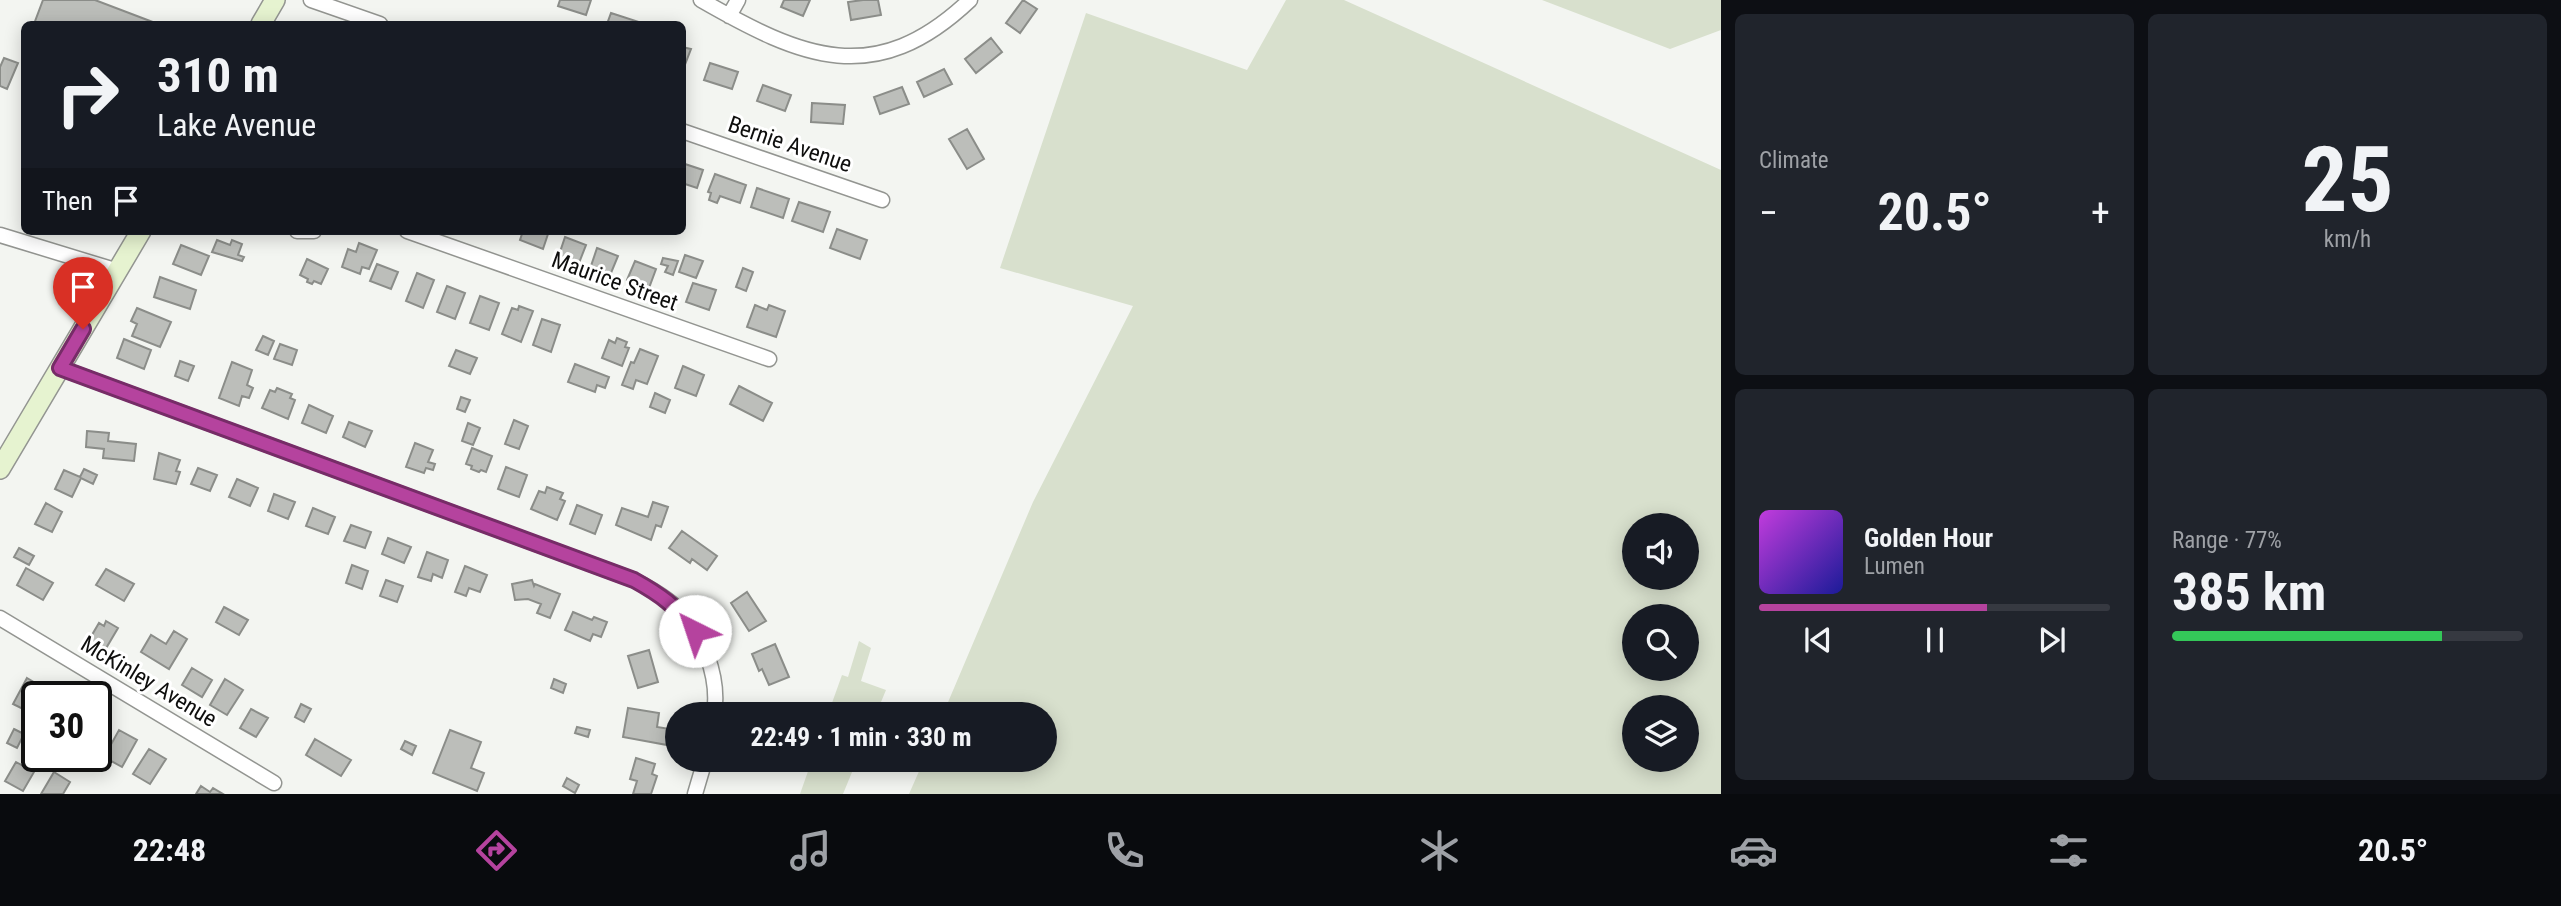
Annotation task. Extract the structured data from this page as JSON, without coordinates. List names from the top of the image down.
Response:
{
  "streets": {
    "street": ["Bernie Avenue", "Maurice Street", "McKinley Avenue"]
  },
  "page": {
    "tile": [
      "Climate",
      ["25", "km/h"],
      ["Range · 77%", "385 km"]
    ],
    "turn": ["310 m", "Lake Avenue"],
    "then": "Then",
    "heat": ["−", "20.5°", "+"],
    "song": ["Golden Hour", "Lumen"],
    "limit": "30",
    "trip": "22:49 · 1 min · 330 m",
    "tabs": ["22:48", "20.5°"]
  }
}
